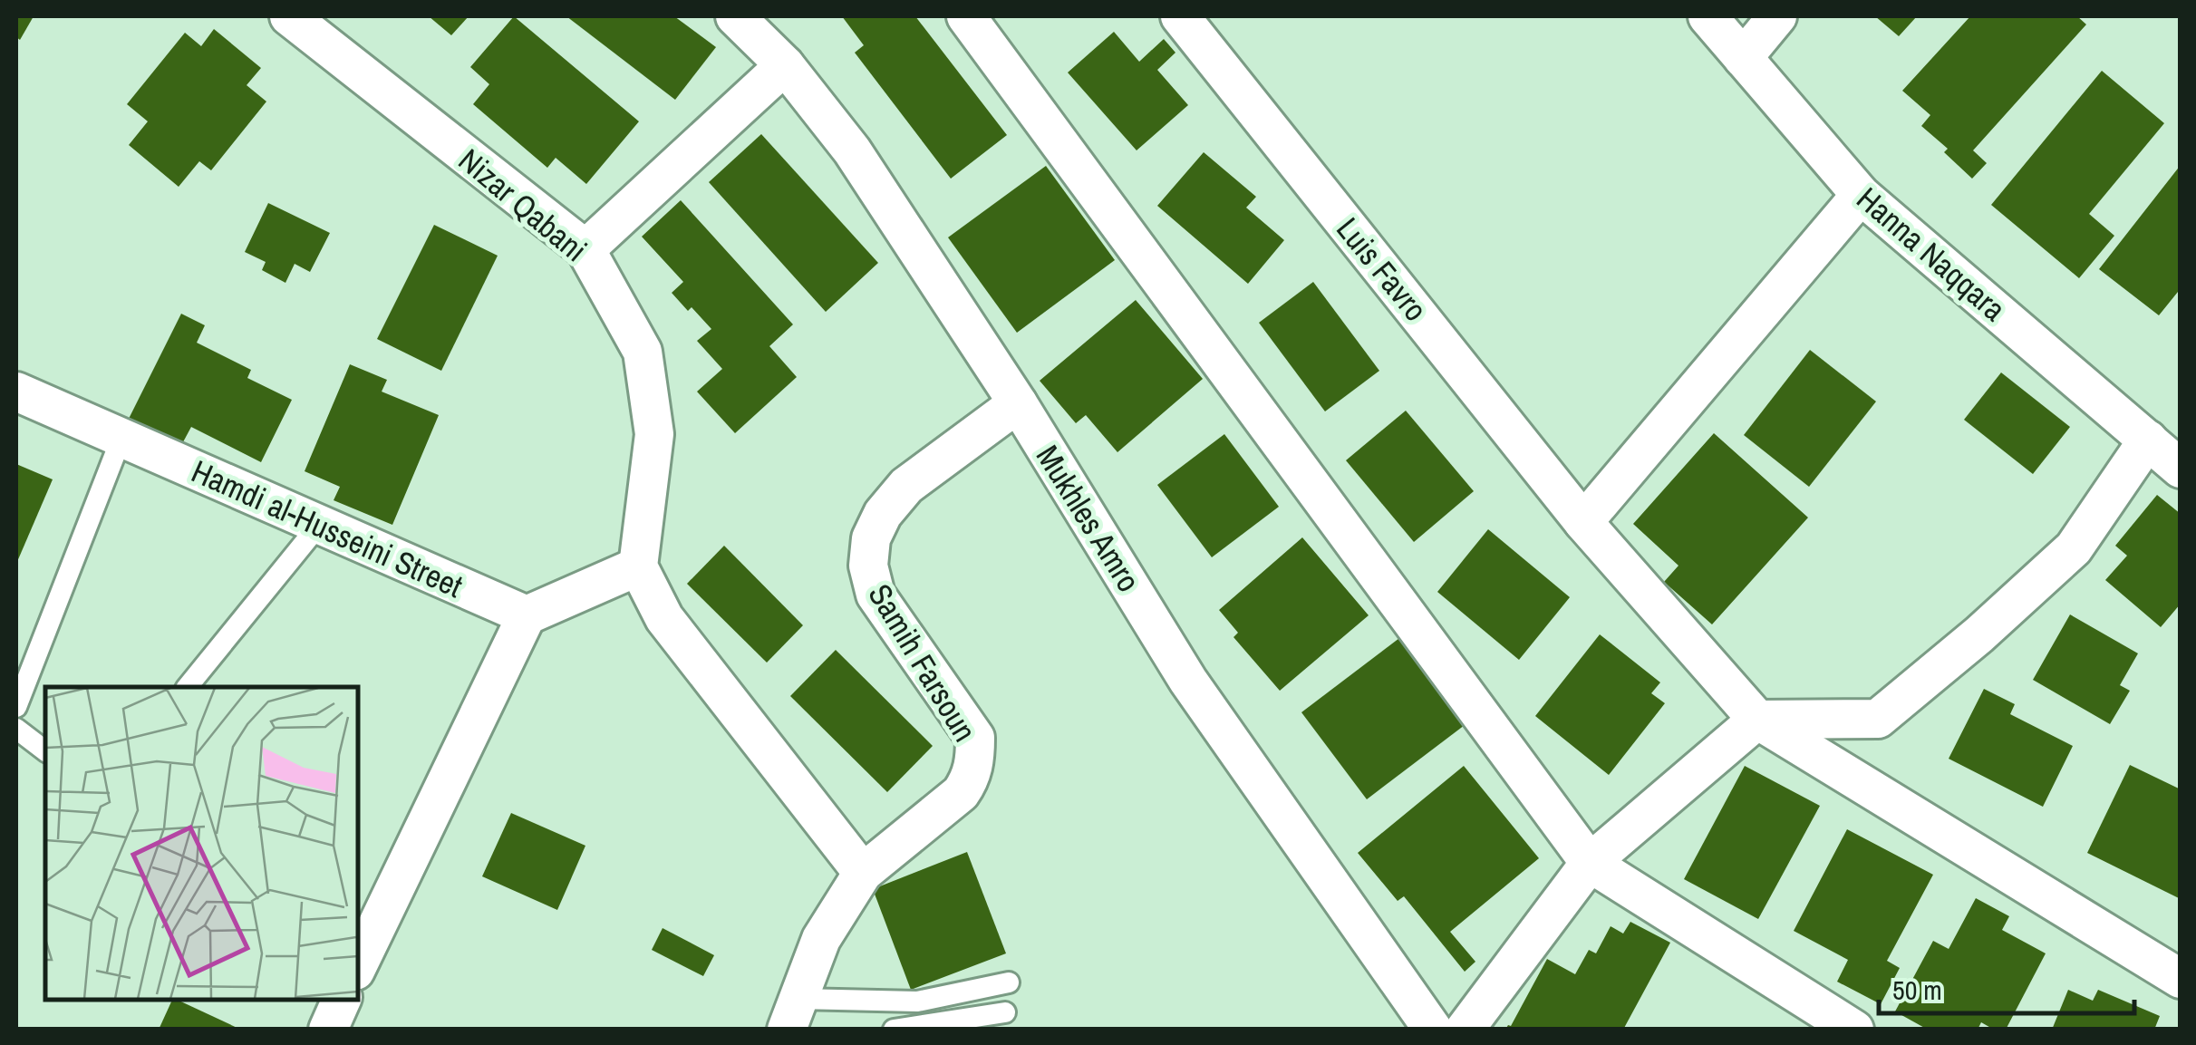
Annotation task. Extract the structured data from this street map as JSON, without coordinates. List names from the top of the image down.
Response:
{
  "streets": {
    "street": [
      "Nizar Qabani",
      "Hanna Naqqara",
      "Luis Favro",
      "Mukhles Amro",
      "Hamdi al-Husseini Street",
      "Samih Farsoun"
    ]
  },
  "crossings": [
    ["Mukhles Amro", "Samih Farsoun"]
  ],
  "scale_bar": "50 m"
}
